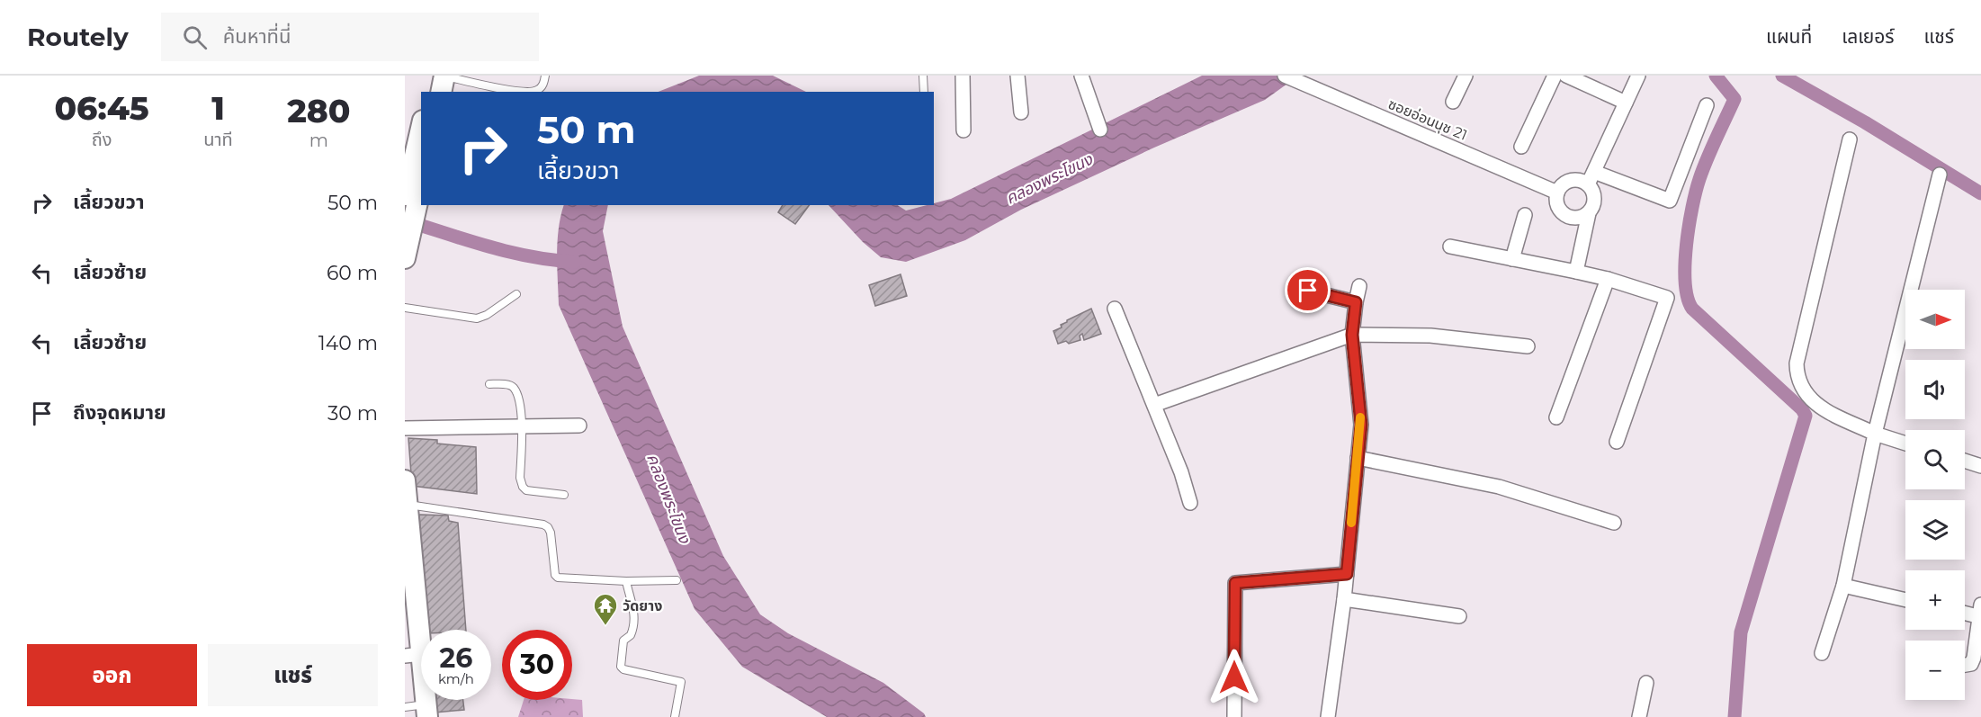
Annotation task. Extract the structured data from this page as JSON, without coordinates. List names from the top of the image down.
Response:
{
  "streets": {
    "street": ["ซอยอ่อนนุช 21"]
  },
  "water": ["คลองพระโขนง"],
  "places": {
    "temple": ["วัดยาง"]
  },
  "north": "right",
  "page": {
    "header": "Routely",
    "search": "ค้นหาที่นี่",
    "nav": ["แผนที่", "เลเยอร์", "แชร์"],
    "eta": [
      "06:45",
      "ถึง",
      "1",
      "นาที",
      "280",
      "m"
    ],
    "turn": ["50 m", "เลี้ยวขวา"],
    "list": [
      {
        "name": "เลี้ยวขวา",
        "value": "50 m"
      },
      {
        "name": "เลี้ยวซ้าย",
        "value": "60 m"
      },
      {
        "name": "เลี้ยวซ้าย",
        "value": "140 m"
      },
      {
        "name": "ถึงจุดหมาย",
        "value": "30 m"
      }
    ],
    "map_buttons": ["+", "−"],
    "speed": "26 km/h",
    "limit": "30",
    "buttons": ["ออก", "แชร์"]
  }
}
